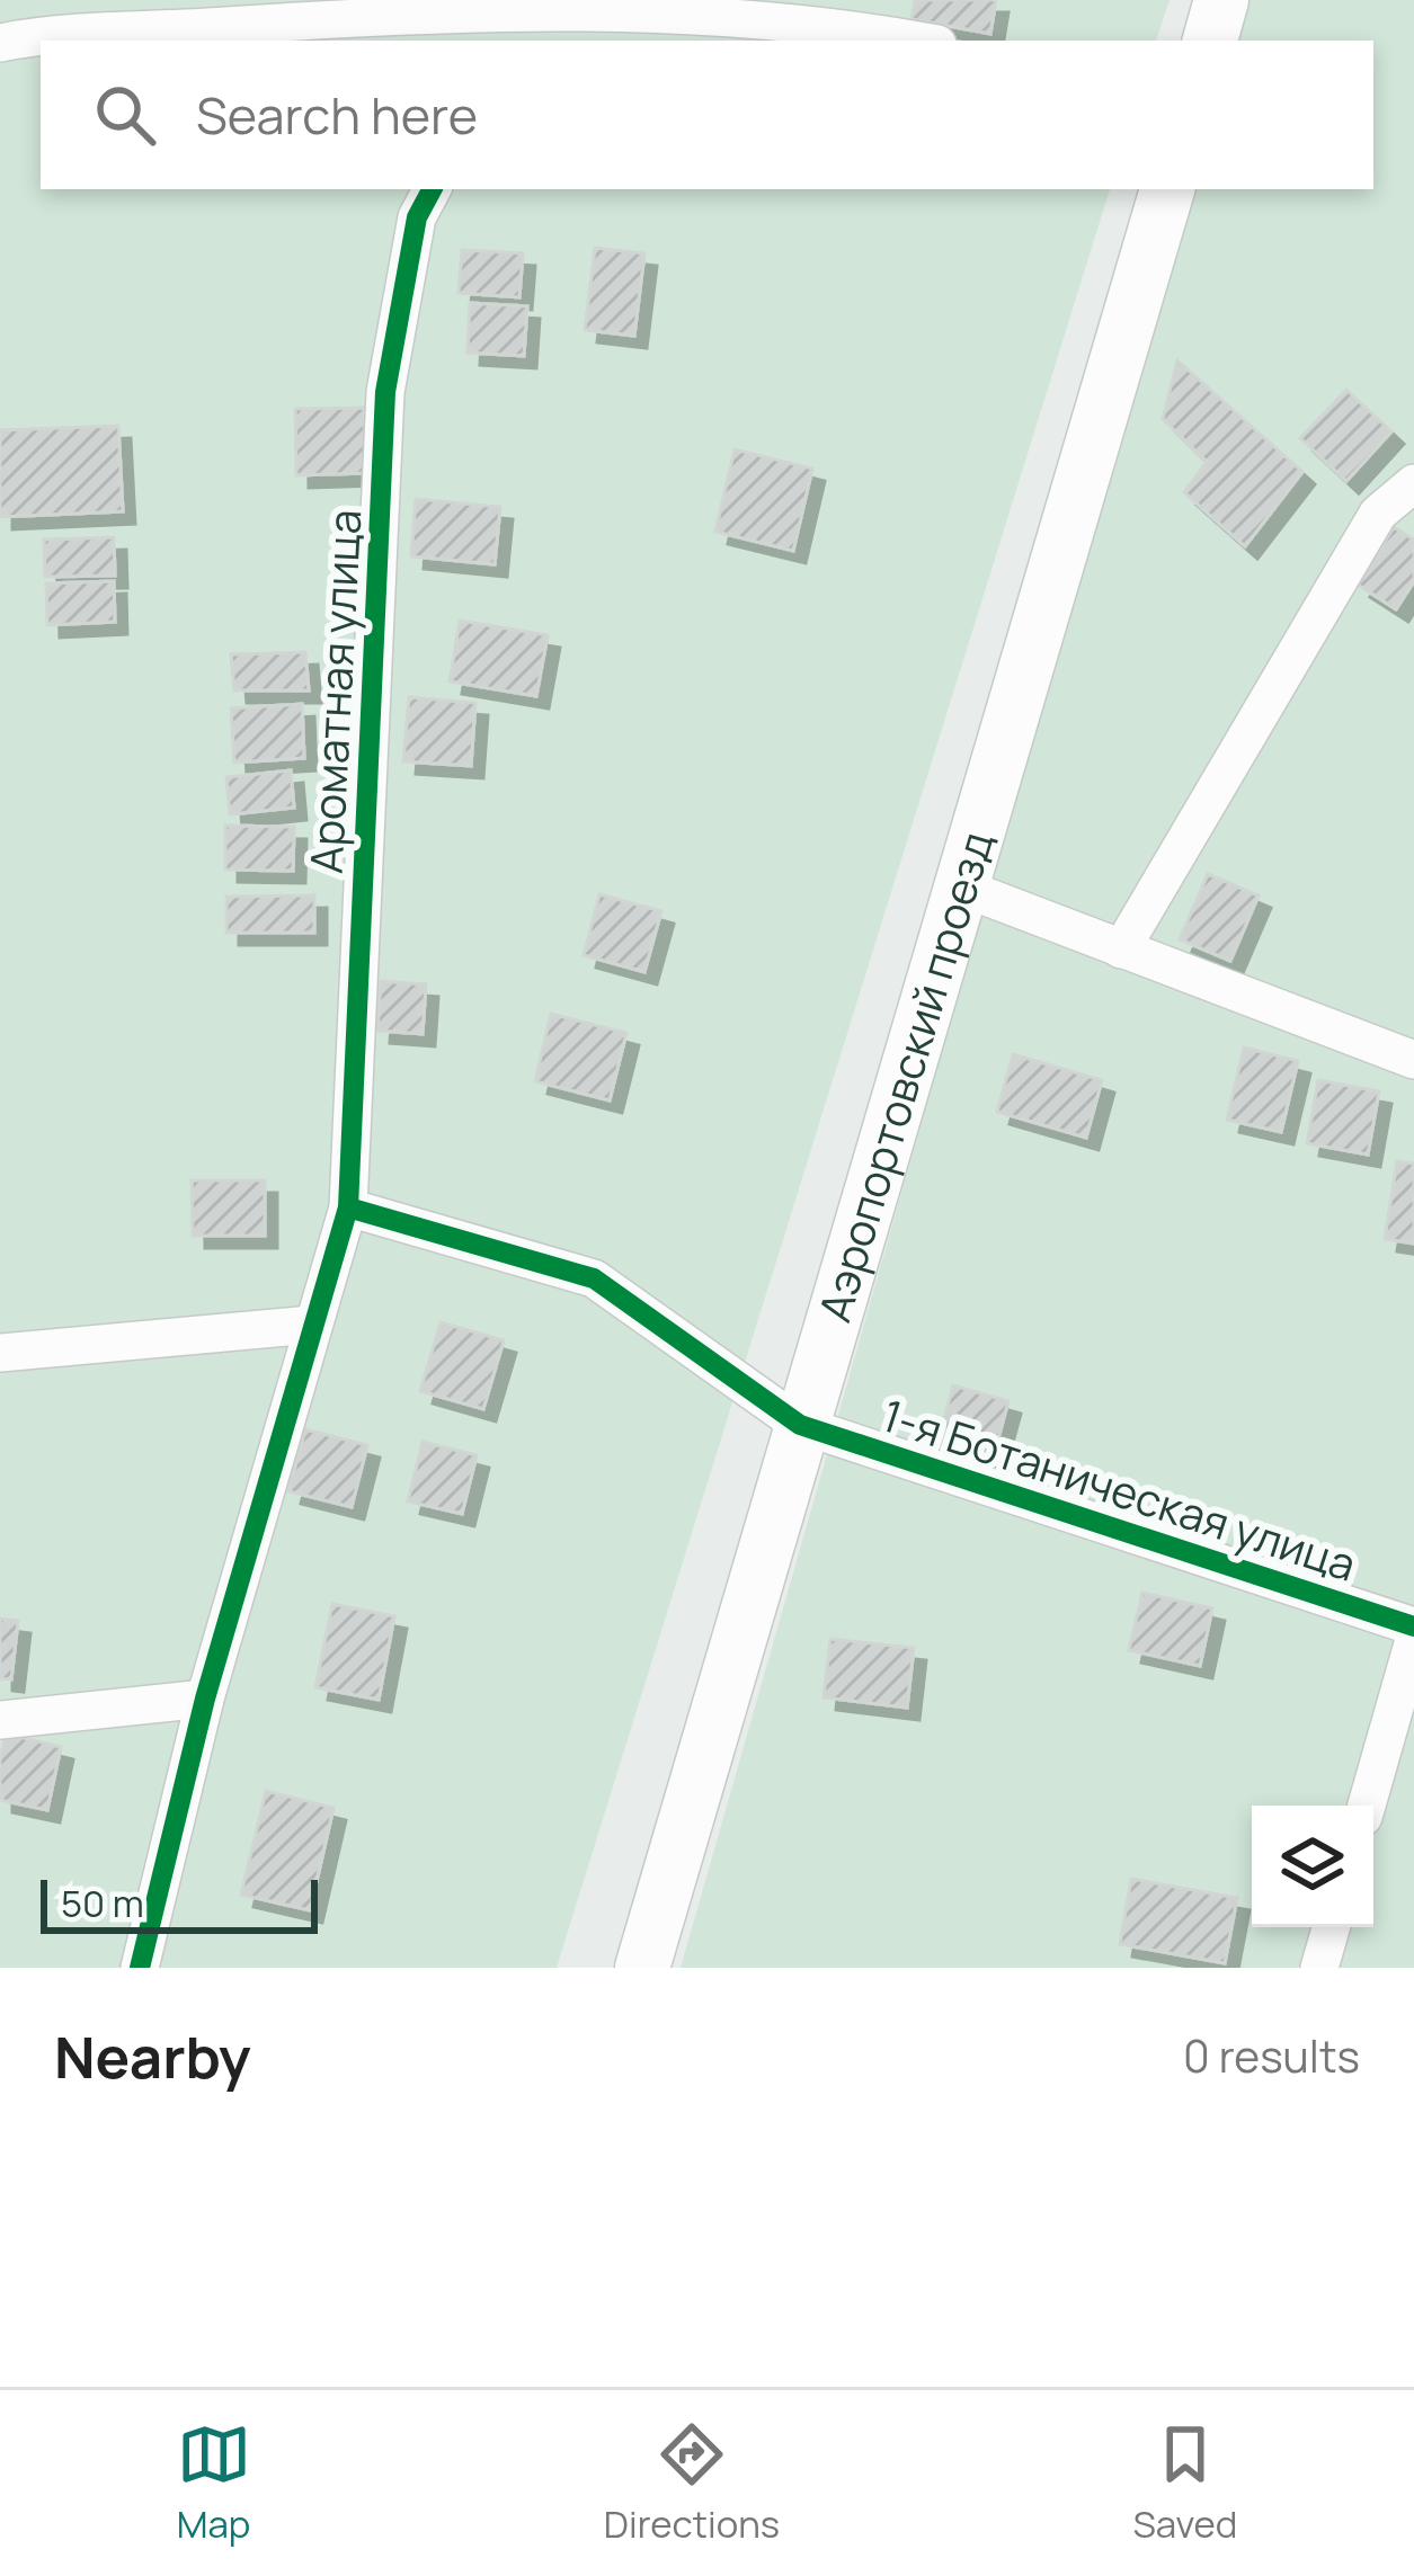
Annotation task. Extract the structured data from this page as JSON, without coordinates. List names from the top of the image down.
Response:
{
  "streets": {
    "main road": ["Аэропортовский проезд"],
    "street": ["Ароматная улица", "1-я Ботаническая улица"]
  },
  "crossings": [
    ["Ароматная улица", "1-я Ботаническая улица"],
    ["Аэропортовский проезд", "1-я Ботаническая улица"]
  ],
  "scale_bar": "50 m",
  "page": {
    "search": "Search here",
    "scale": "50 m",
    "heading": ["Nearby", "0 results"],
    "nav": ["Map", "Directions", "Saved"]
  }
}
